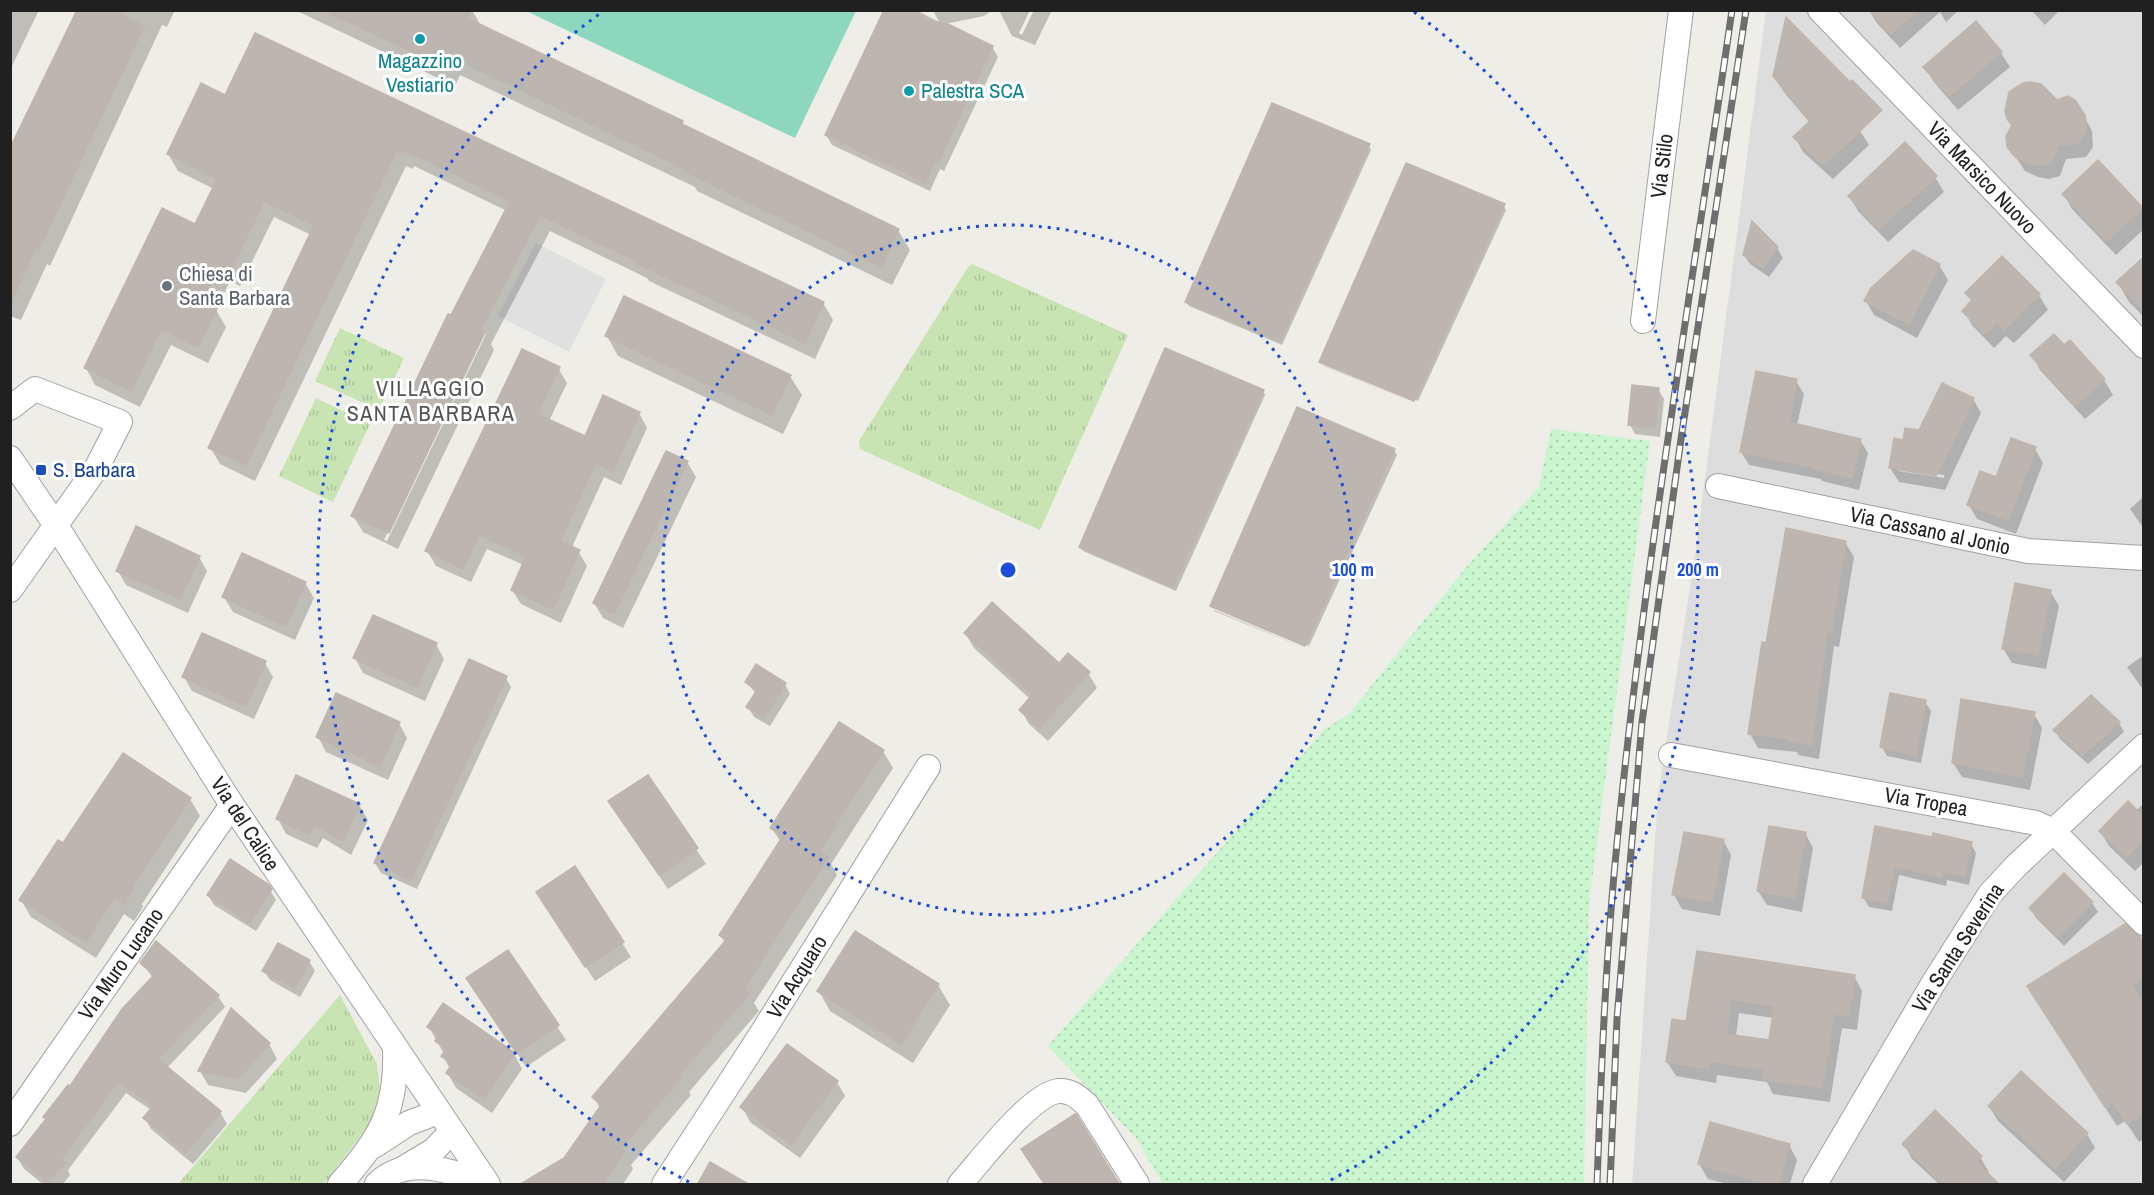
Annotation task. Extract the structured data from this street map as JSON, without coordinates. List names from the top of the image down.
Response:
{
  "streets": {
    "street": [
      "Via Stilo",
      "Via Marsico Nuovo",
      "Via Cassano al Jonio",
      "Via Tropea",
      "Via del Calice",
      "Via Santa Severina",
      "Via Muro Lucano",
      "Via Acquaro"
    ]
  },
  "crossings": [
    ["Via Tropea", "Via Santa Severina"],
    ["Via del Calice", "Via Muro Lucano"]
  ],
  "districts": ["VILLAGGIO SANTA BARBARA"],
  "places": {
    "other": ["Magazzino Vestiario", "Palestra SCA", "Chiesa di Santa Barbara"],
    "transit": ["S. Barbara"]
  },
  "rings": ["100 m", "200 m"]
}
